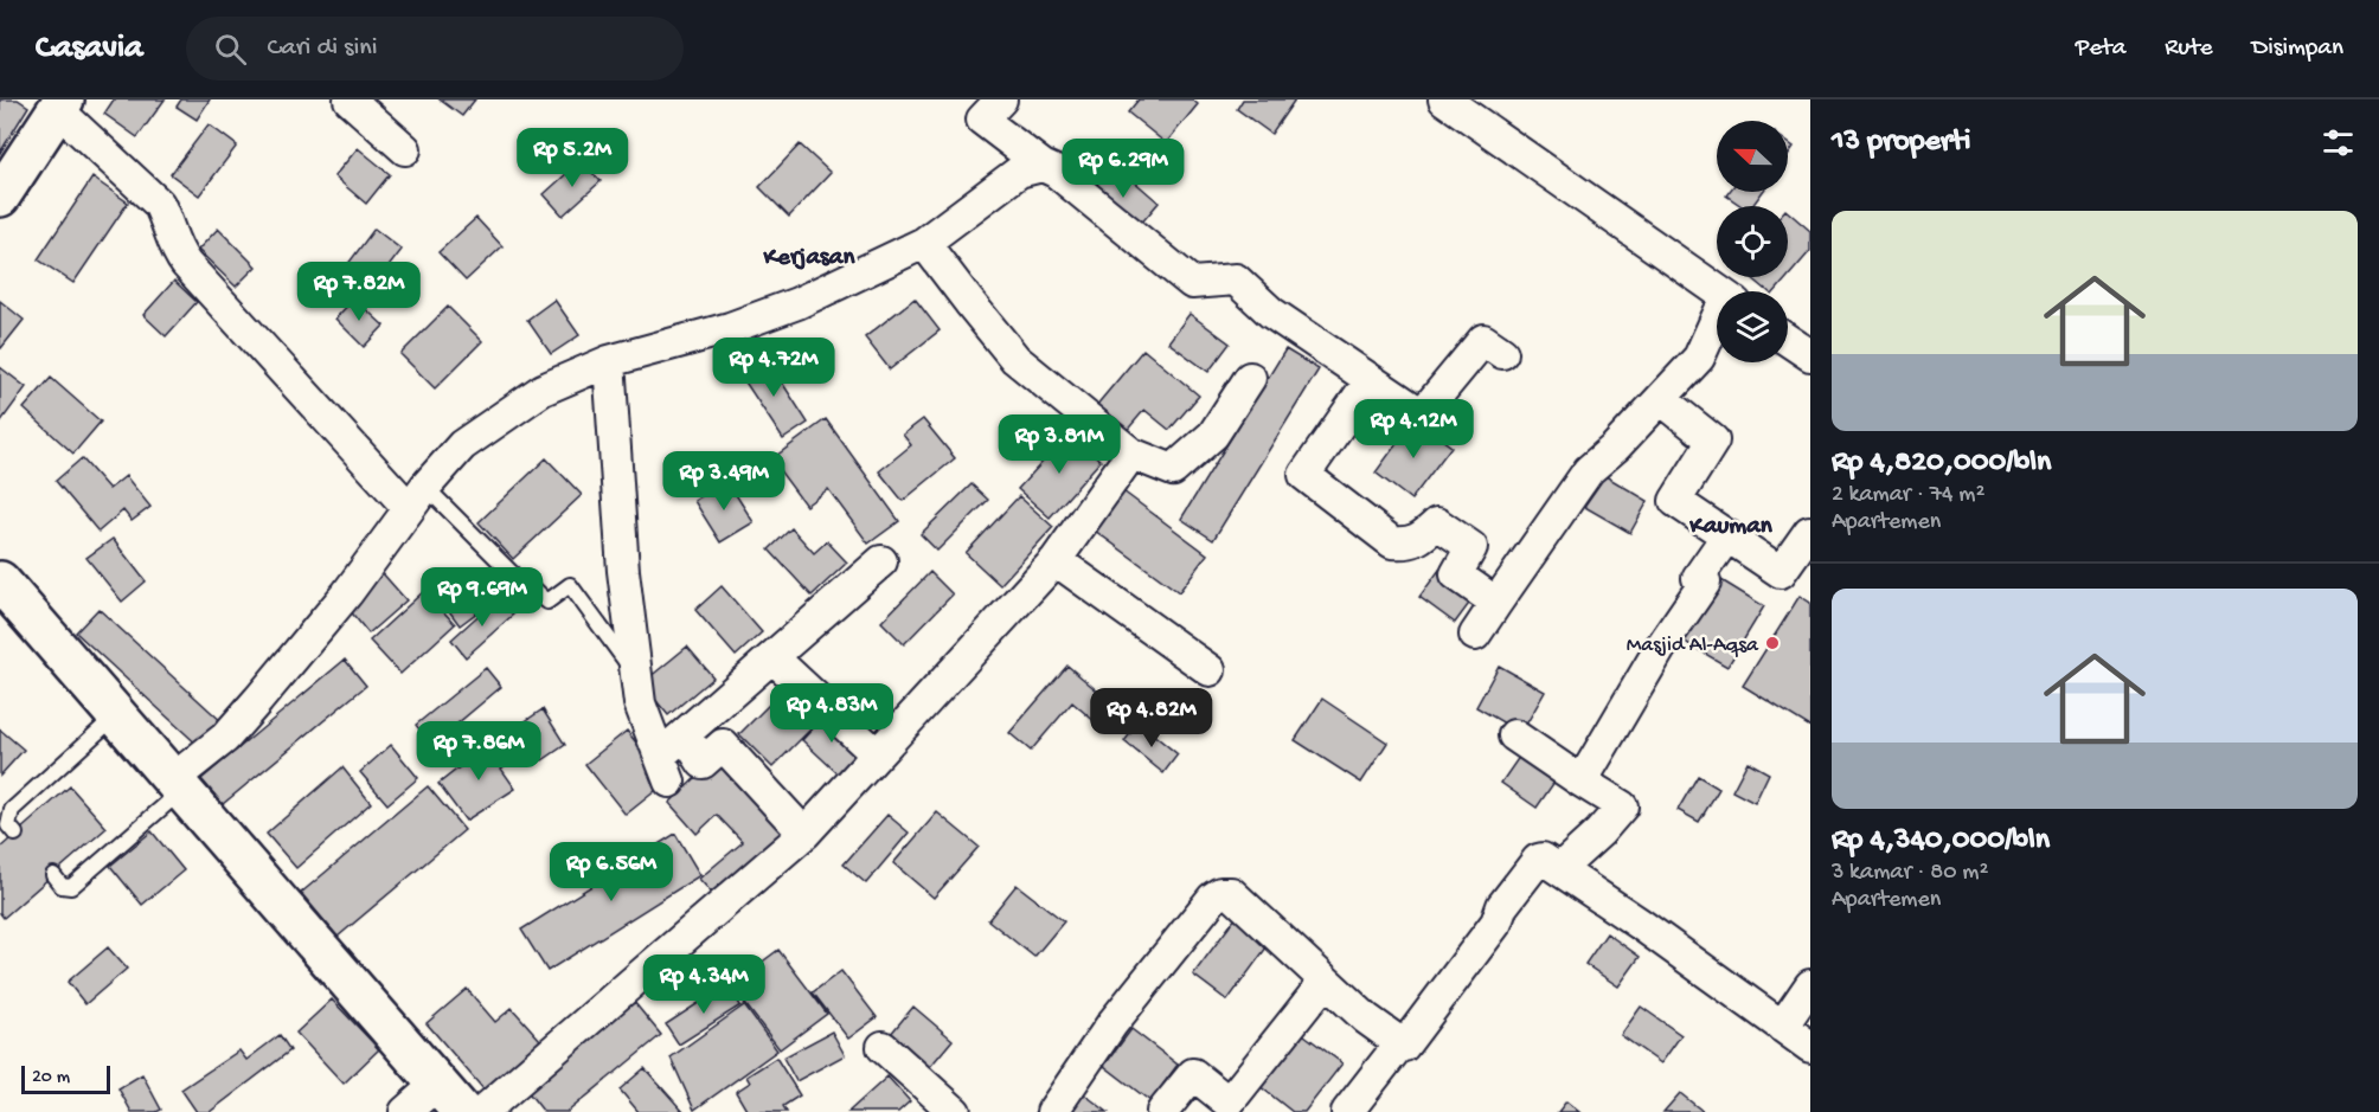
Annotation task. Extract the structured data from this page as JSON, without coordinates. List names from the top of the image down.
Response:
{
  "districts": ["Kerjasan", "Kauman"],
  "places": ["Masjid Al-Aqsa"],
  "scale_bar": "20 m",
  "north": "left",
  "page": {
    "header": "Casavia",
    "search": "Cari di sini",
    "nav": ["Peta", "Rute", "Disimpan"],
    "heading": "13 properti",
    "price": [
      "Rp 5.2M",
      "Rp 6.29M",
      "Rp 7.82M",
      "Rp 4.72M",
      "Rp 4.12M",
      "Rp 3.81M",
      "Rp 3.49M",
      "Rp 9.69M",
      "Rp 4.83M",
      "Rp 4.82M",
      "Rp 7.86M",
      "Rp 6.56M",
      "Rp 4.34M"
    ],
    "list": [
      {
        "name": "Rp 4,820,000/bln",
        "note": "2 kamar · 74 m² · Apartemen"
      },
      {
        "name": "Rp 4,340,000/bln",
        "note": "3 kamar · 80 m² · Apartemen"
      }
    ],
    "scale": "20 m"
  }
}
